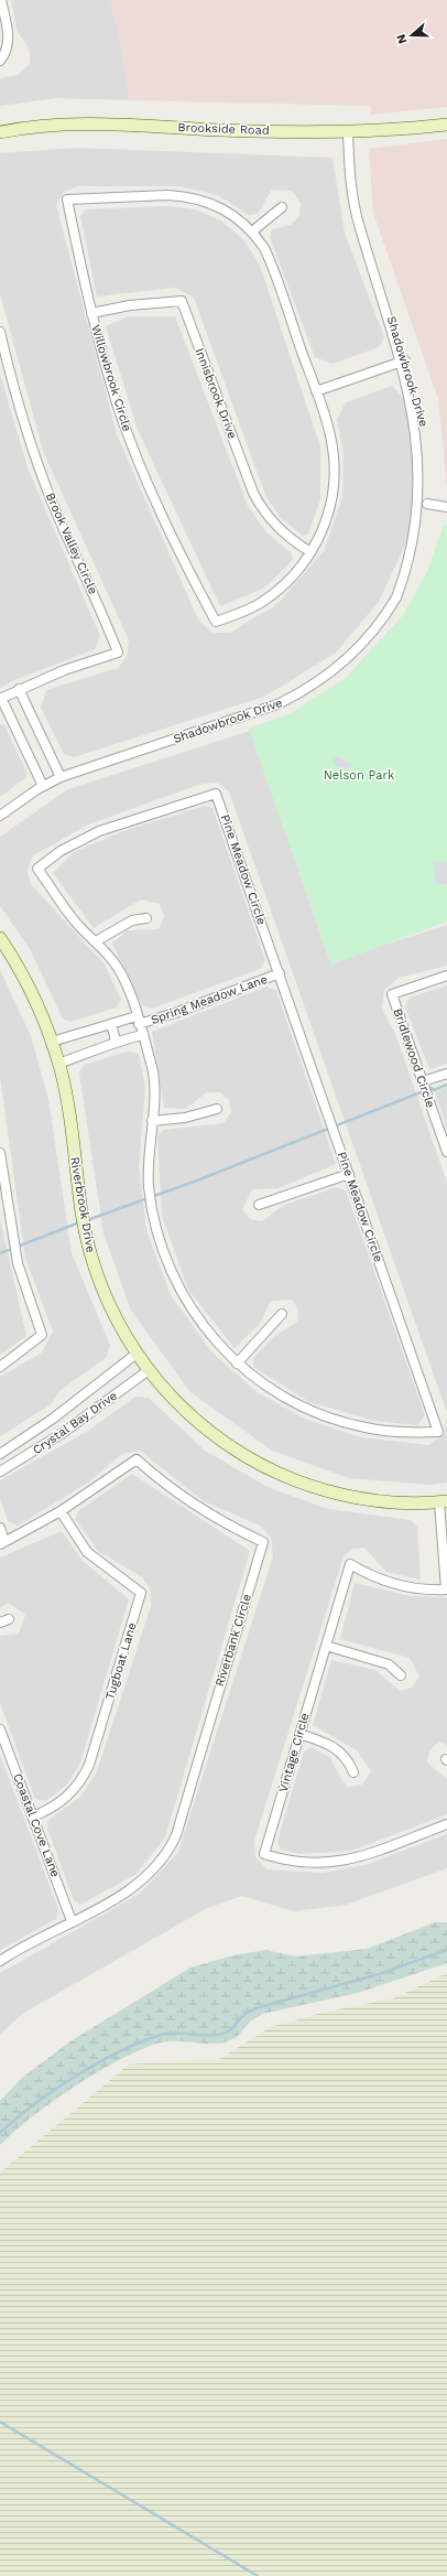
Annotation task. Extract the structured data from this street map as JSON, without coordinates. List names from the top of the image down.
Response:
{
  "streets": {
    "street": [
      "Brookside Road",
      "Shadowbrook Drive",
      "Willowbrook Circle",
      "Innisbrook Drive",
      "Brook Valley Circle",
      "Pine Meadow Circle",
      "Spring Meadow Lane",
      "Bridlewood Circle",
      "Riverbrook Drive",
      "Crystal Bay Drive",
      "Riverbank Circle",
      "Tugboat Lane",
      "Vintage Circle",
      "Coastal Cove Lane"
    ]
  },
  "crossings": [
    ["Brookside Road", "Shadowbrook Drive"],
    ["Shadowbrook Drive", "Brook Valley Circle"],
    ["Willowbrook Circle", "Innisbrook Drive"],
    ["Pine Meadow Circle", "Spring Meadow Lane"],
    ["Riverbrook Drive", "Crystal Bay Drive"],
    ["Riverbrook Drive", "Vintage Circle"],
    ["Riverbank Circle", "Tugboat Lane"],
    ["Riverbank Circle", "Coastal Cove Lane"],
    ["Tugboat Lane", "Coastal Cove Lane"]
  ],
  "parks": ["Nelson Park"],
  "north": "left"
}
